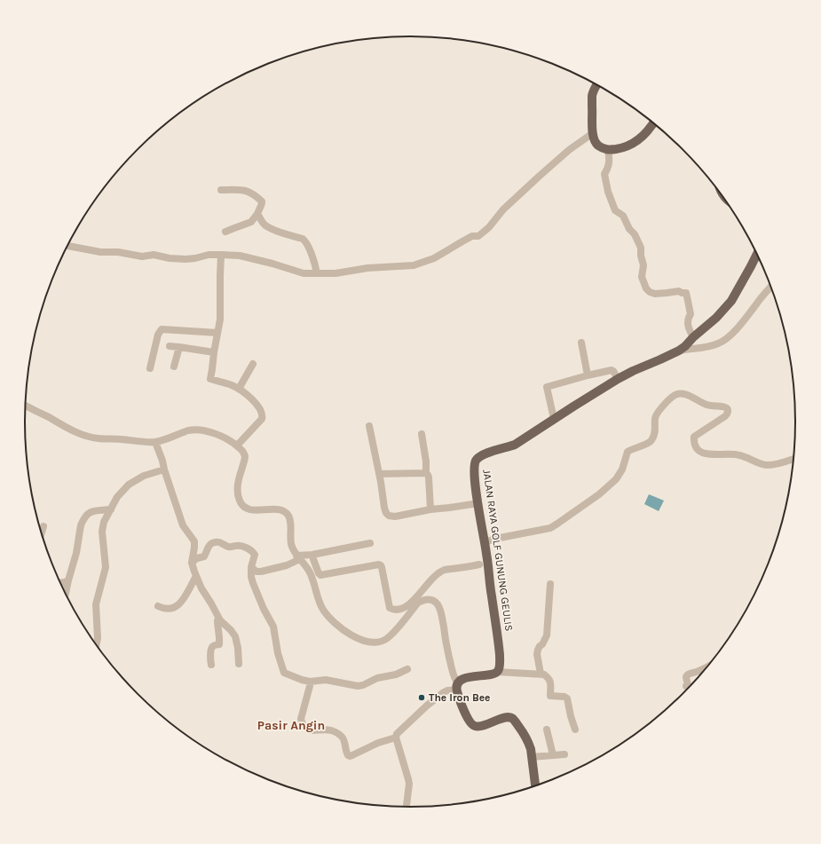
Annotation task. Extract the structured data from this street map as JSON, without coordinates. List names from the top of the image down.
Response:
{
  "streets": {
    "main road": ["JALAN RAYA GOLF GUNUNG GEULIS"]
  },
  "districts": ["Pasir Angin"],
  "places": ["The Iron Bee"]
}
